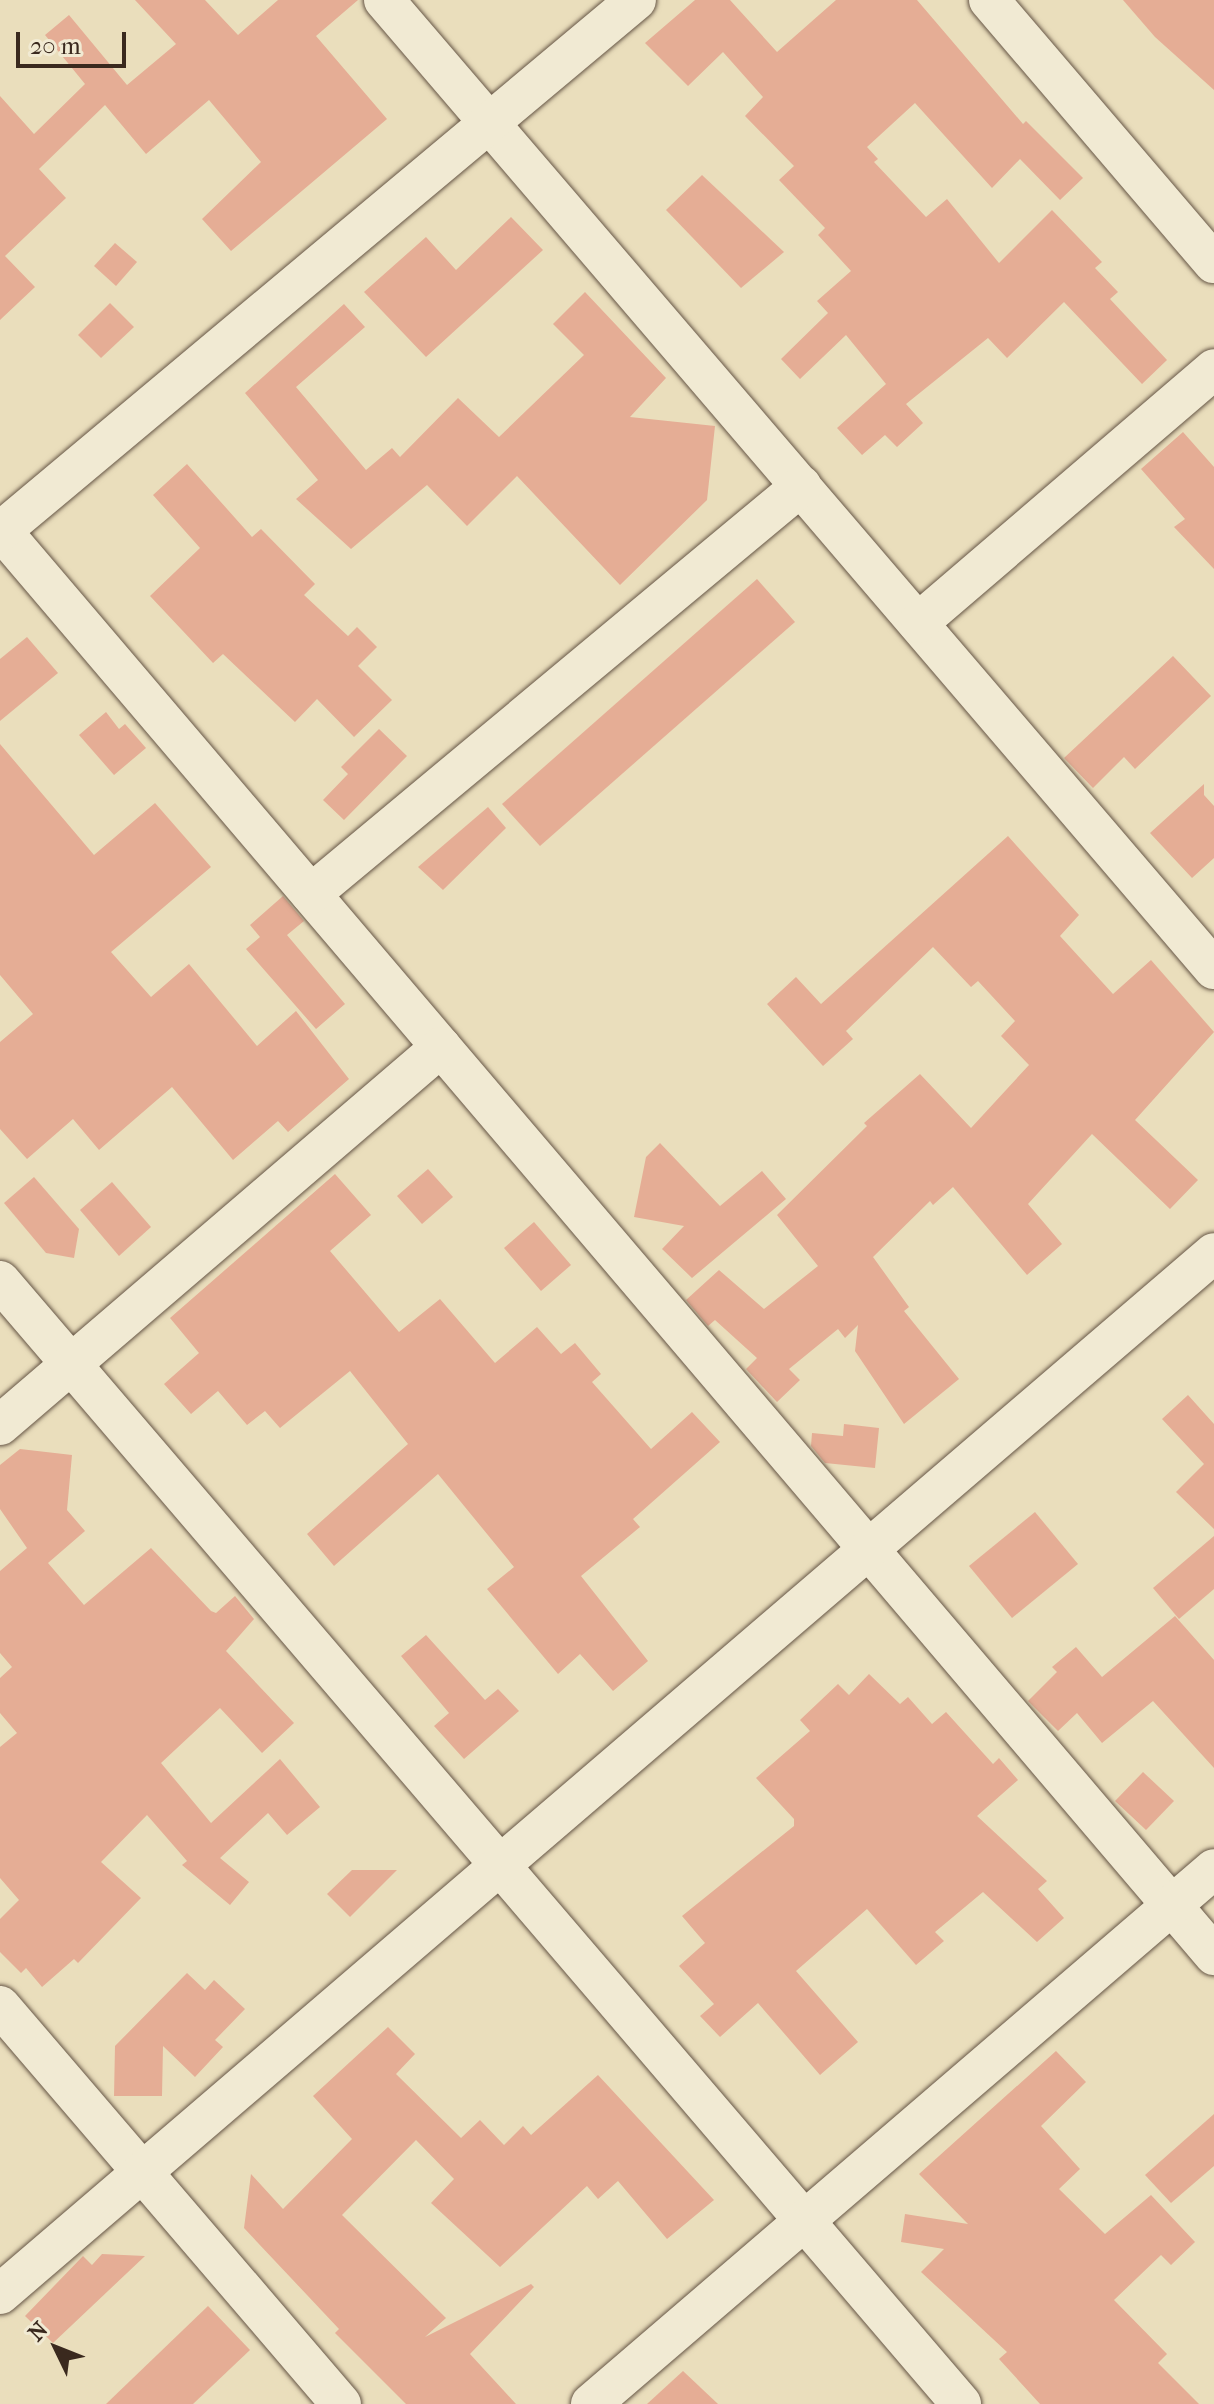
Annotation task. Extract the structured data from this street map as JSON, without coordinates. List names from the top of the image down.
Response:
{
  "scale_bar": "20 m",
  "north": "top left"
}
